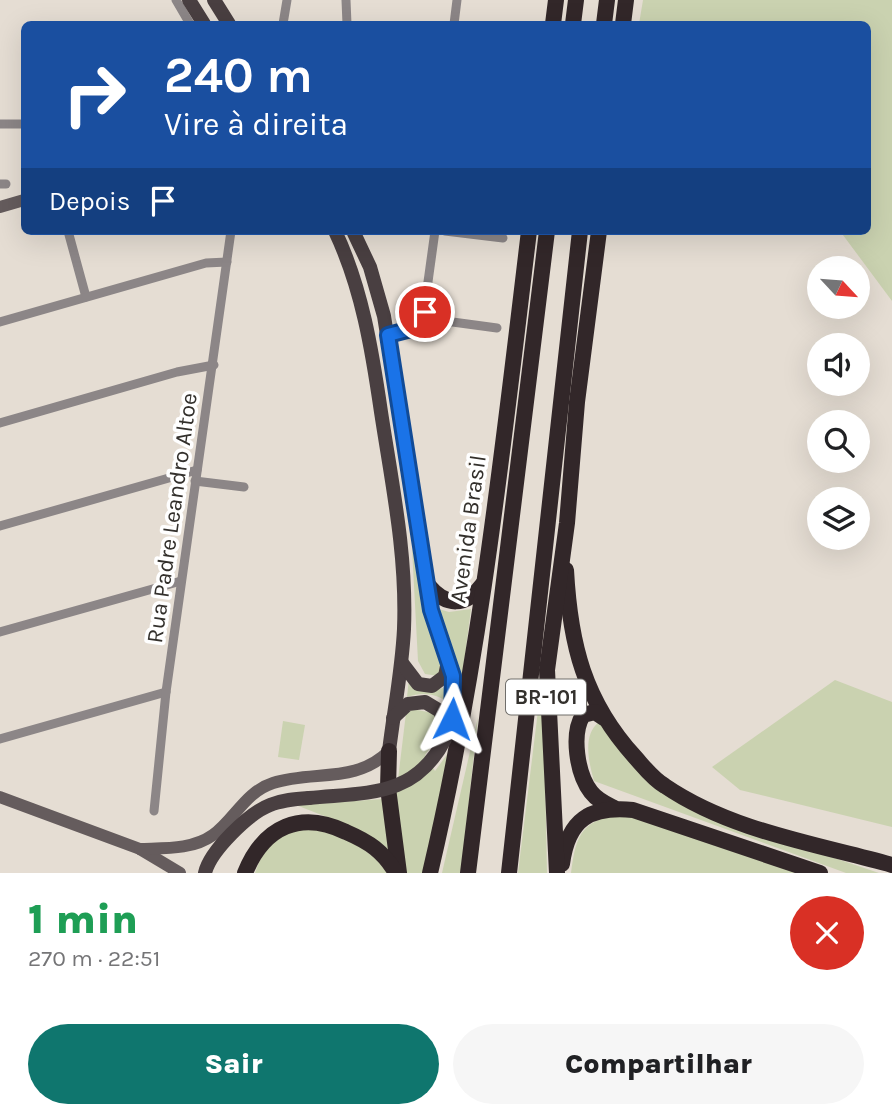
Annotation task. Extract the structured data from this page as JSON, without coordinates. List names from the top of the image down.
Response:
{
  "streets": {
    "highway": ["Avenida Brasil", "BR-101"],
    "street": ["Rua Padre Leandro Altoe"]
  },
  "north": "bottom right",
  "page": {
    "turn": ["240 m", "Vire à direita"],
    "then": "Depois",
    "heading": ["1 min", "270 m · 22:51"],
    "buttons": ["Sair", "Compartilhar"]
  }
}
